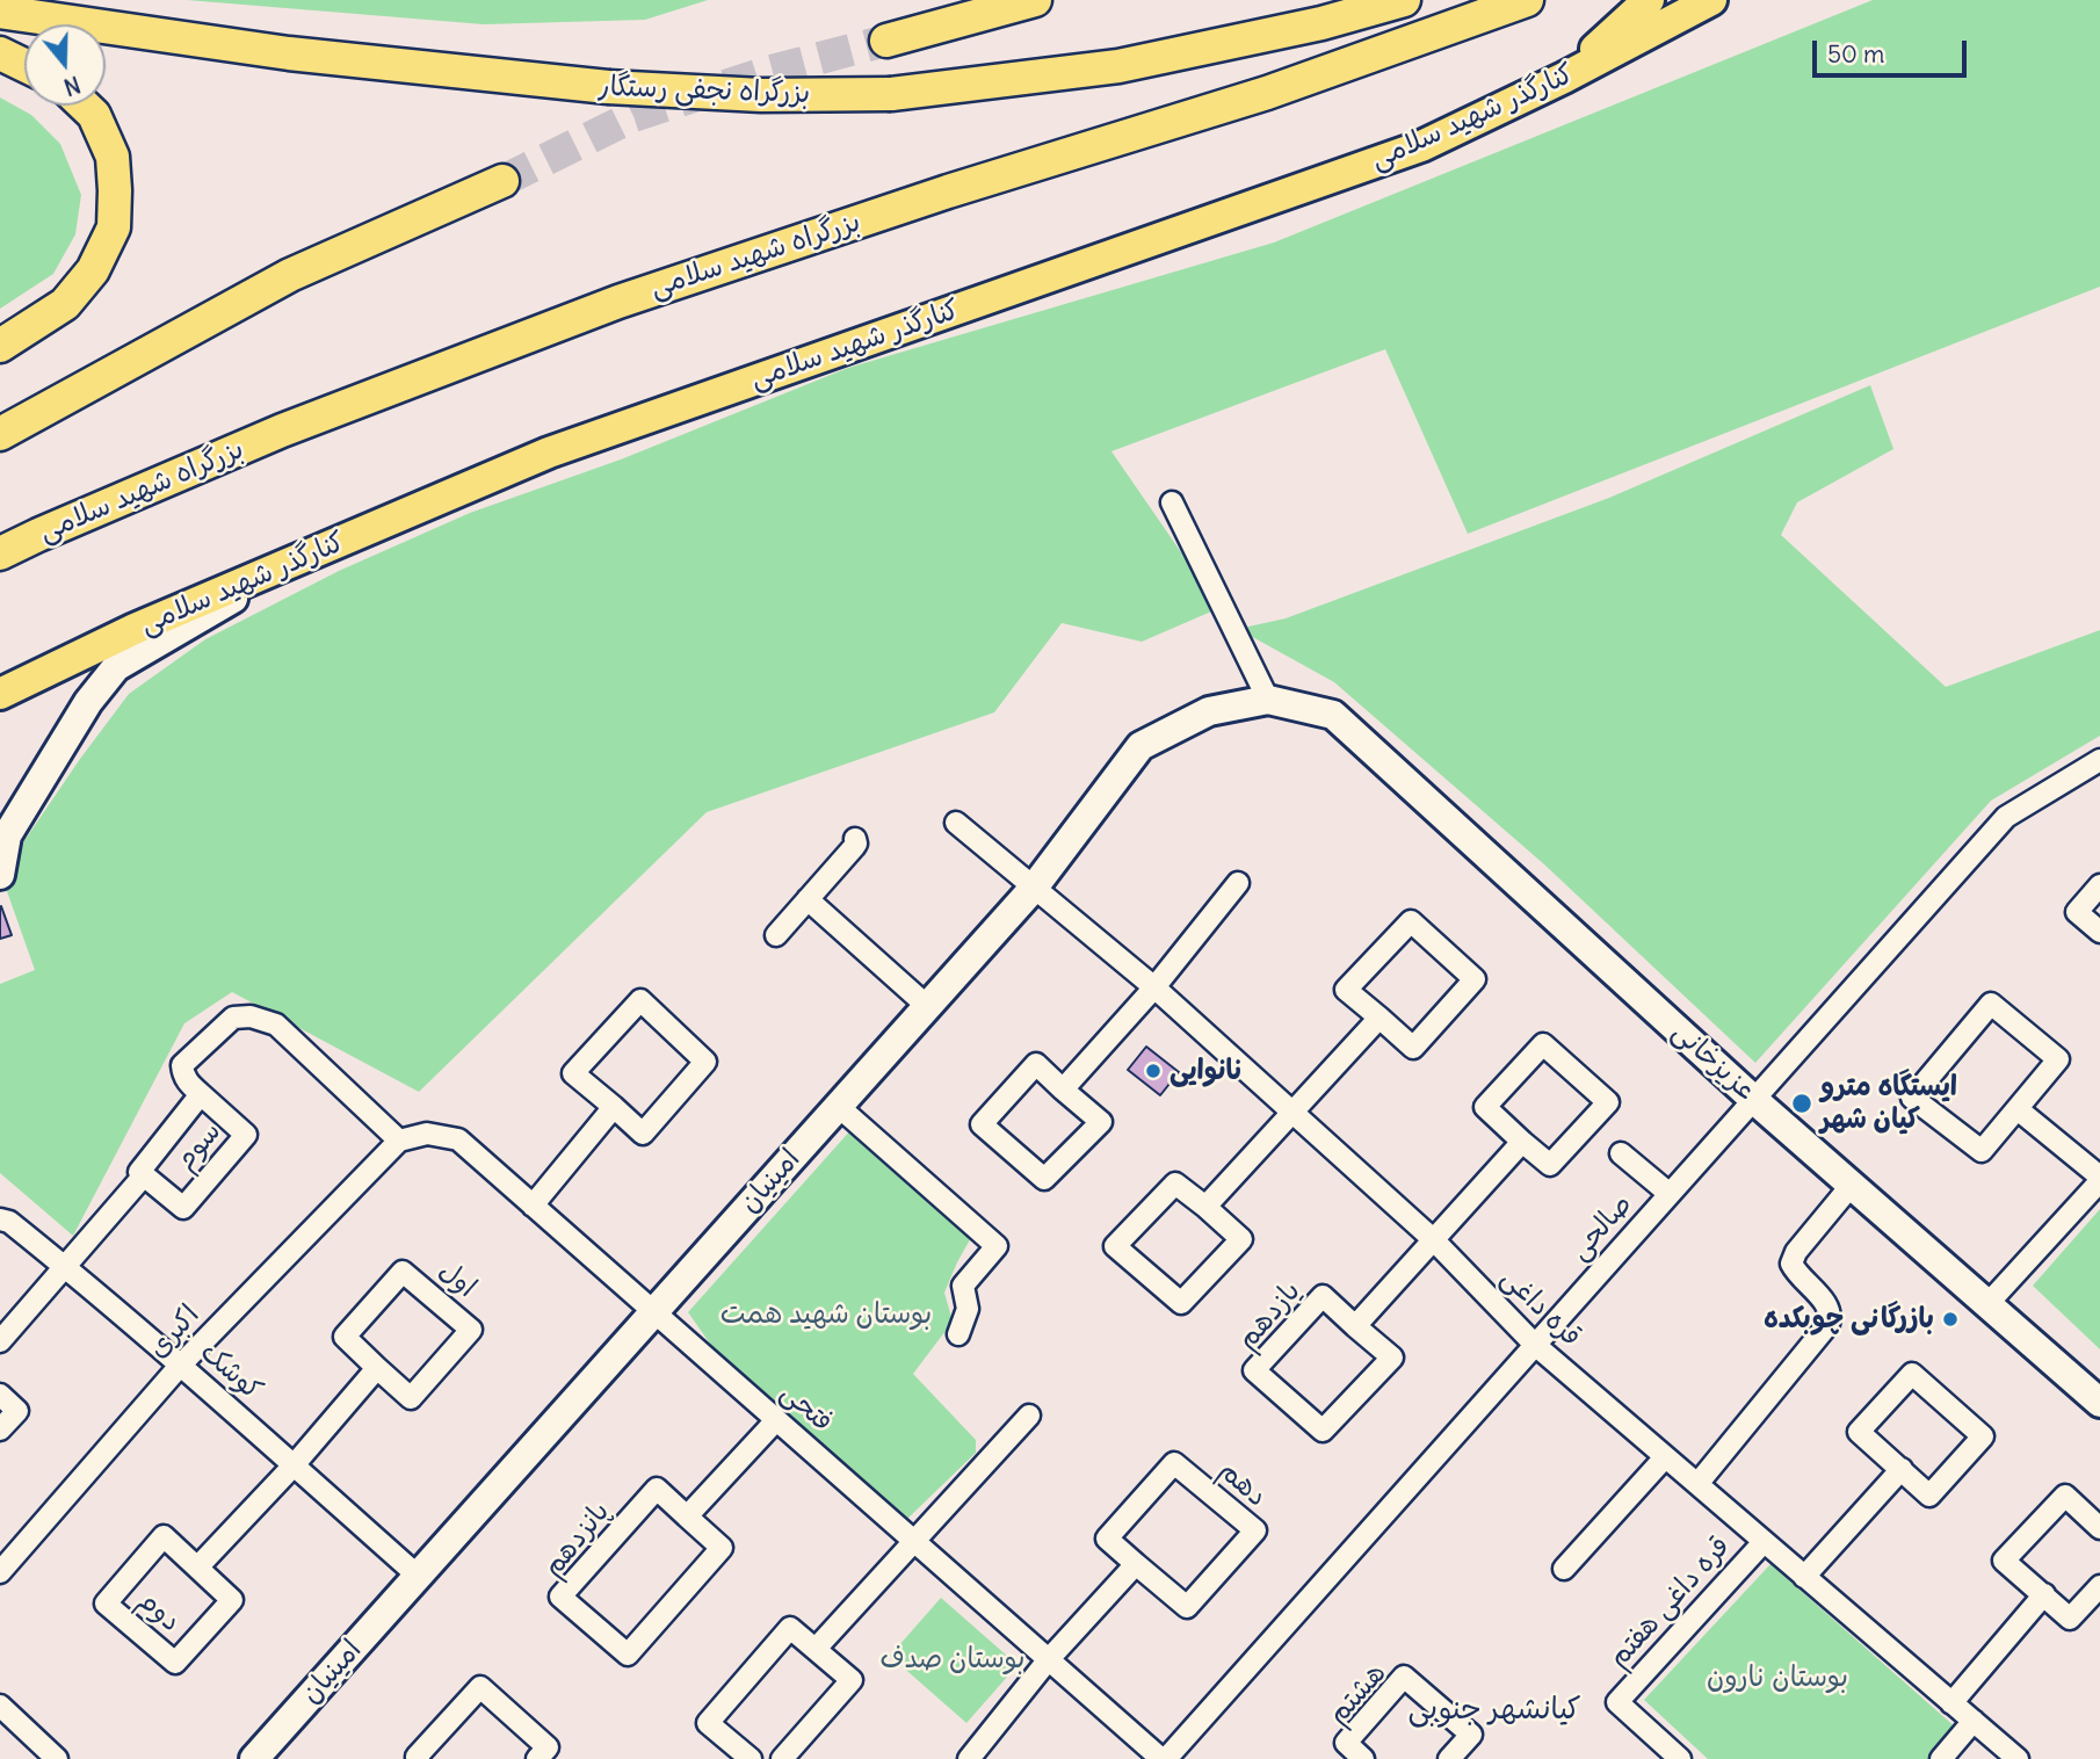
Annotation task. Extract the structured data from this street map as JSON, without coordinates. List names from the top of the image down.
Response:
{
  "streets": {
    "highway": ["بزرگراه نجفی رستگار", "بزرگراه شهید سلامی"],
    "main road": ["کنارگذر شهید سلامی", "عزیزخانی", "امینیان"],
    "street": [
      "سوم",
      "صالحی",
      "اول",
      "قره داغی",
      "یازدهم",
      "اکبری",
      "کوشک",
      "فتحی",
      "دهم",
      "پانزدهم",
      "قره داغی هفتم",
      "دوم",
      "هشتم"
    ]
  },
  "crossings": [
    ["عزیزخانی", "امینیان"],
    ["عزیزخانی", "صالحی"],
    ["سوم", "کوشک"],
    ["امینیان", "قره داغی"],
    ["امینیان", "کوشک"],
    ["امینیان", "فتحی"],
    ["صالحی", "قره داغی"],
    ["صالحی", "فتحی"],
    ["قره داغی", "قره داغی هفتم"],
    ["اکبری", "کوشک"],
    ["اکبری", "فتحی"],
    ["کوشک", "دوم"]
  ],
  "districts": ["کیانشهر جنوبی"],
  "parks": ["بوستان شهید همت", "بوستان صدف", "بوستان نارون"],
  "places": ["نانوایی", "ایستگاه مترو کیان شهر", "بازرگانی چوبکده"],
  "scale_bar": "50 m",
  "north": "bottom"
}
